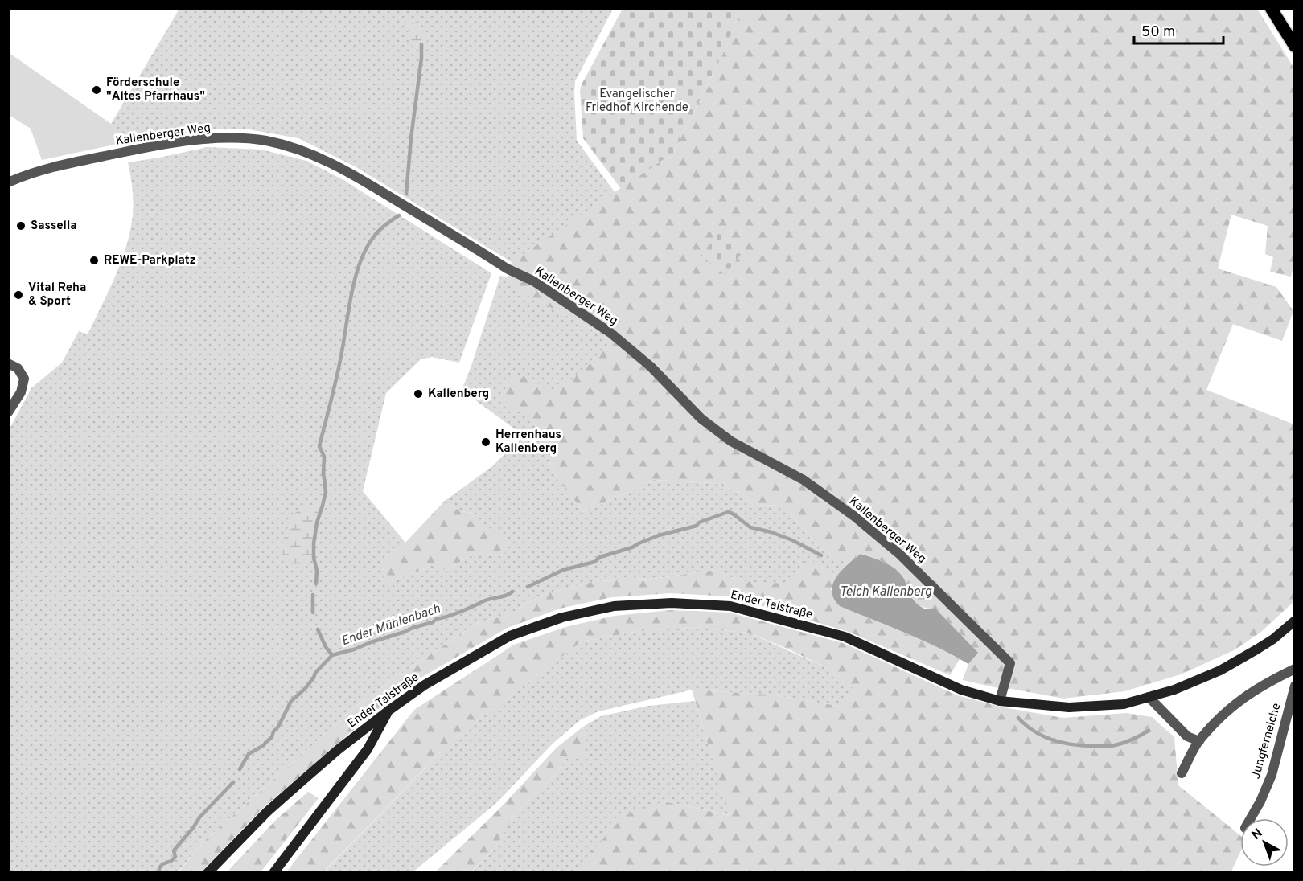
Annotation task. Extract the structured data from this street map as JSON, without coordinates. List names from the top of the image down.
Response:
{
  "streets": {
    "main road": ["Ender Talstraße"],
    "street": ["Kallenberger Weg", "Jungferneiche"]
  },
  "crossings": [
    ["Kallenberger Weg", "Ender Talstraße"]
  ],
  "water": ["Teich Kallenberg", "Ender Mühlenbach"],
  "parks": ["Evangelischer Friedhof Kirchende"],
  "places": [
    "Förderschule \"Altes Pfarrhaus\"",
    "Sassella",
    "REWE-Parkplatz",
    "Vital Reha & Sport",
    "Kallenberg",
    "Herrenhaus Kallenberg"
  ],
  "scale_bar": "50 m",
  "north": "top left"
}
